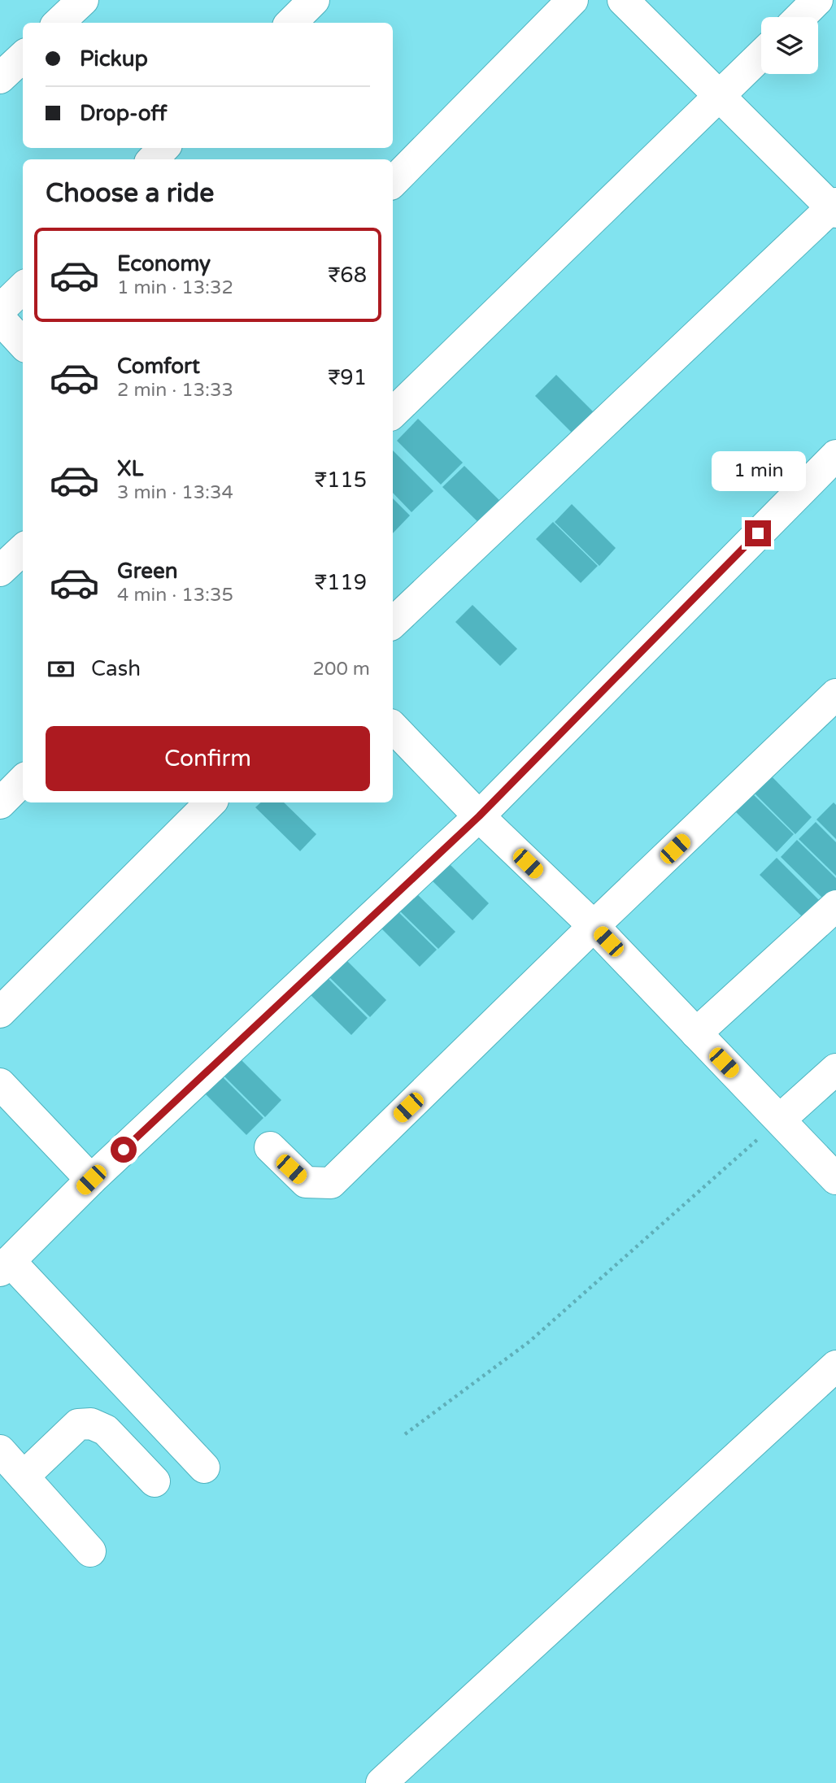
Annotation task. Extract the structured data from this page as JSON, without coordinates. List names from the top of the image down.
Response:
{
  "page": {
    "banner": ["Pickup", "Drop-off"],
    "heading": "Choose a ride",
    "list": [
      {
        "name": "Economy",
        "note": "1 min · 13:32",
        "value": "₹68"
      },
      {
        "name": "Comfort",
        "note": "2 min · 13:33",
        "value": "₹91"
      },
      {
        "name": "XL",
        "note": "3 min · 13:34",
        "value": "₹115"
      },
      {
        "name": "Green",
        "note": "4 min · 13:35",
        "value": "₹119"
      }
    ],
    "bubble": "1 min",
    "pay": ["Cash", "200 m"],
    "buttons": "Confirm"
  }
}
